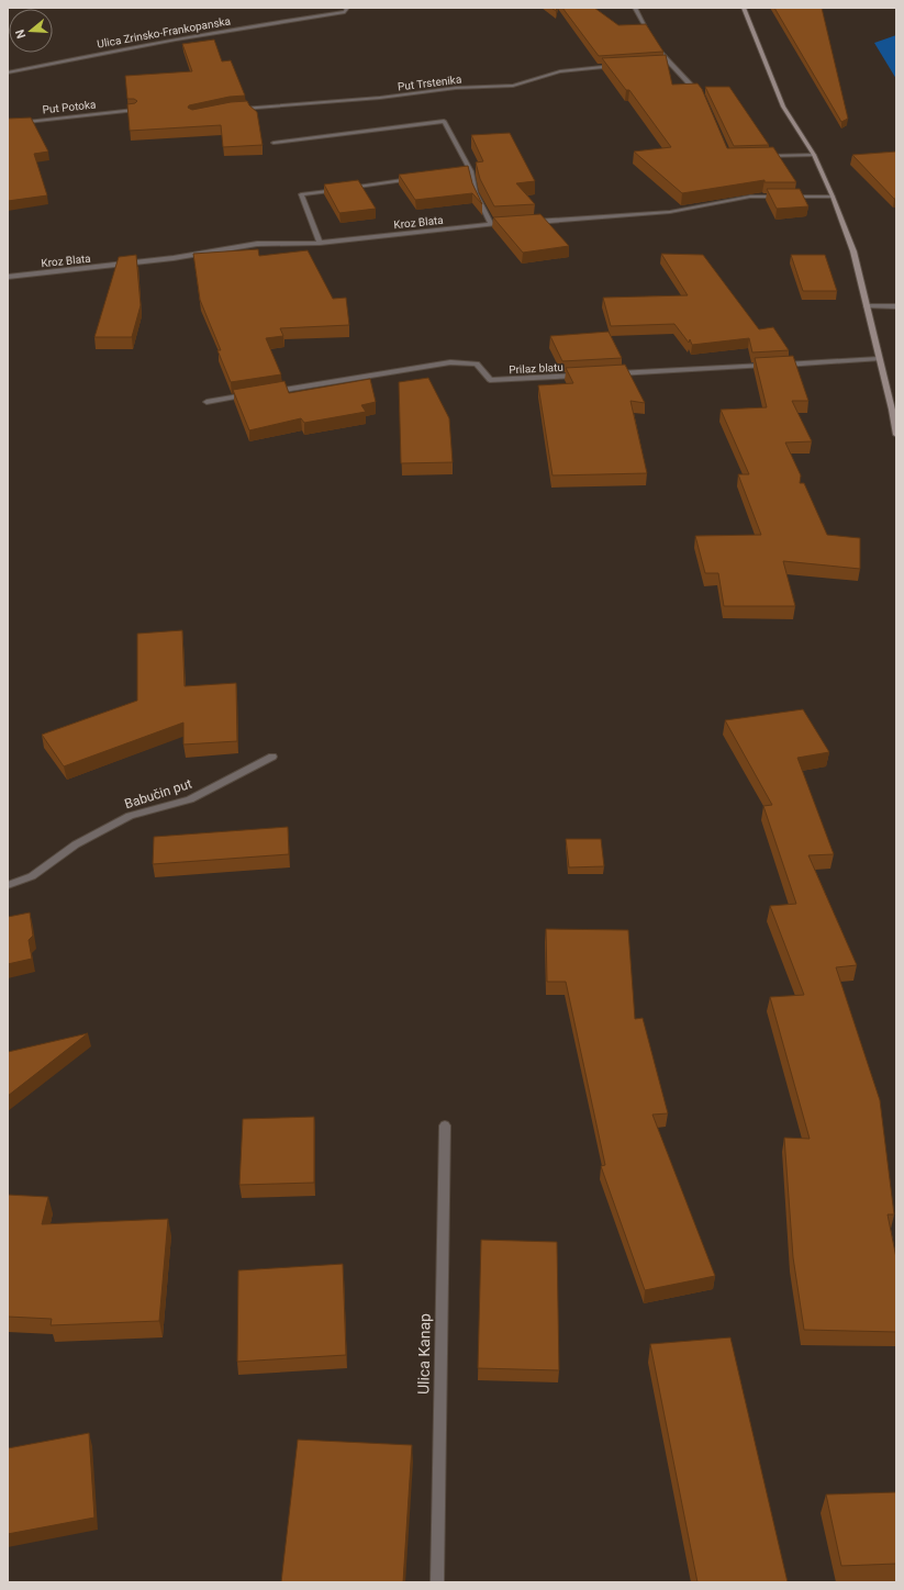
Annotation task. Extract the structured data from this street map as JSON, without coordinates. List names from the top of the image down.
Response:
{
  "streets": {
    "street": [
      "Ulica Zrinsko-Frankopanska",
      "Put Trstenika",
      "Put Potoka",
      "Kroz Blata",
      "Prilaz blatu",
      "Babučin put",
      "Ulica Kanap"
    ]
  },
  "north": "left"
}
